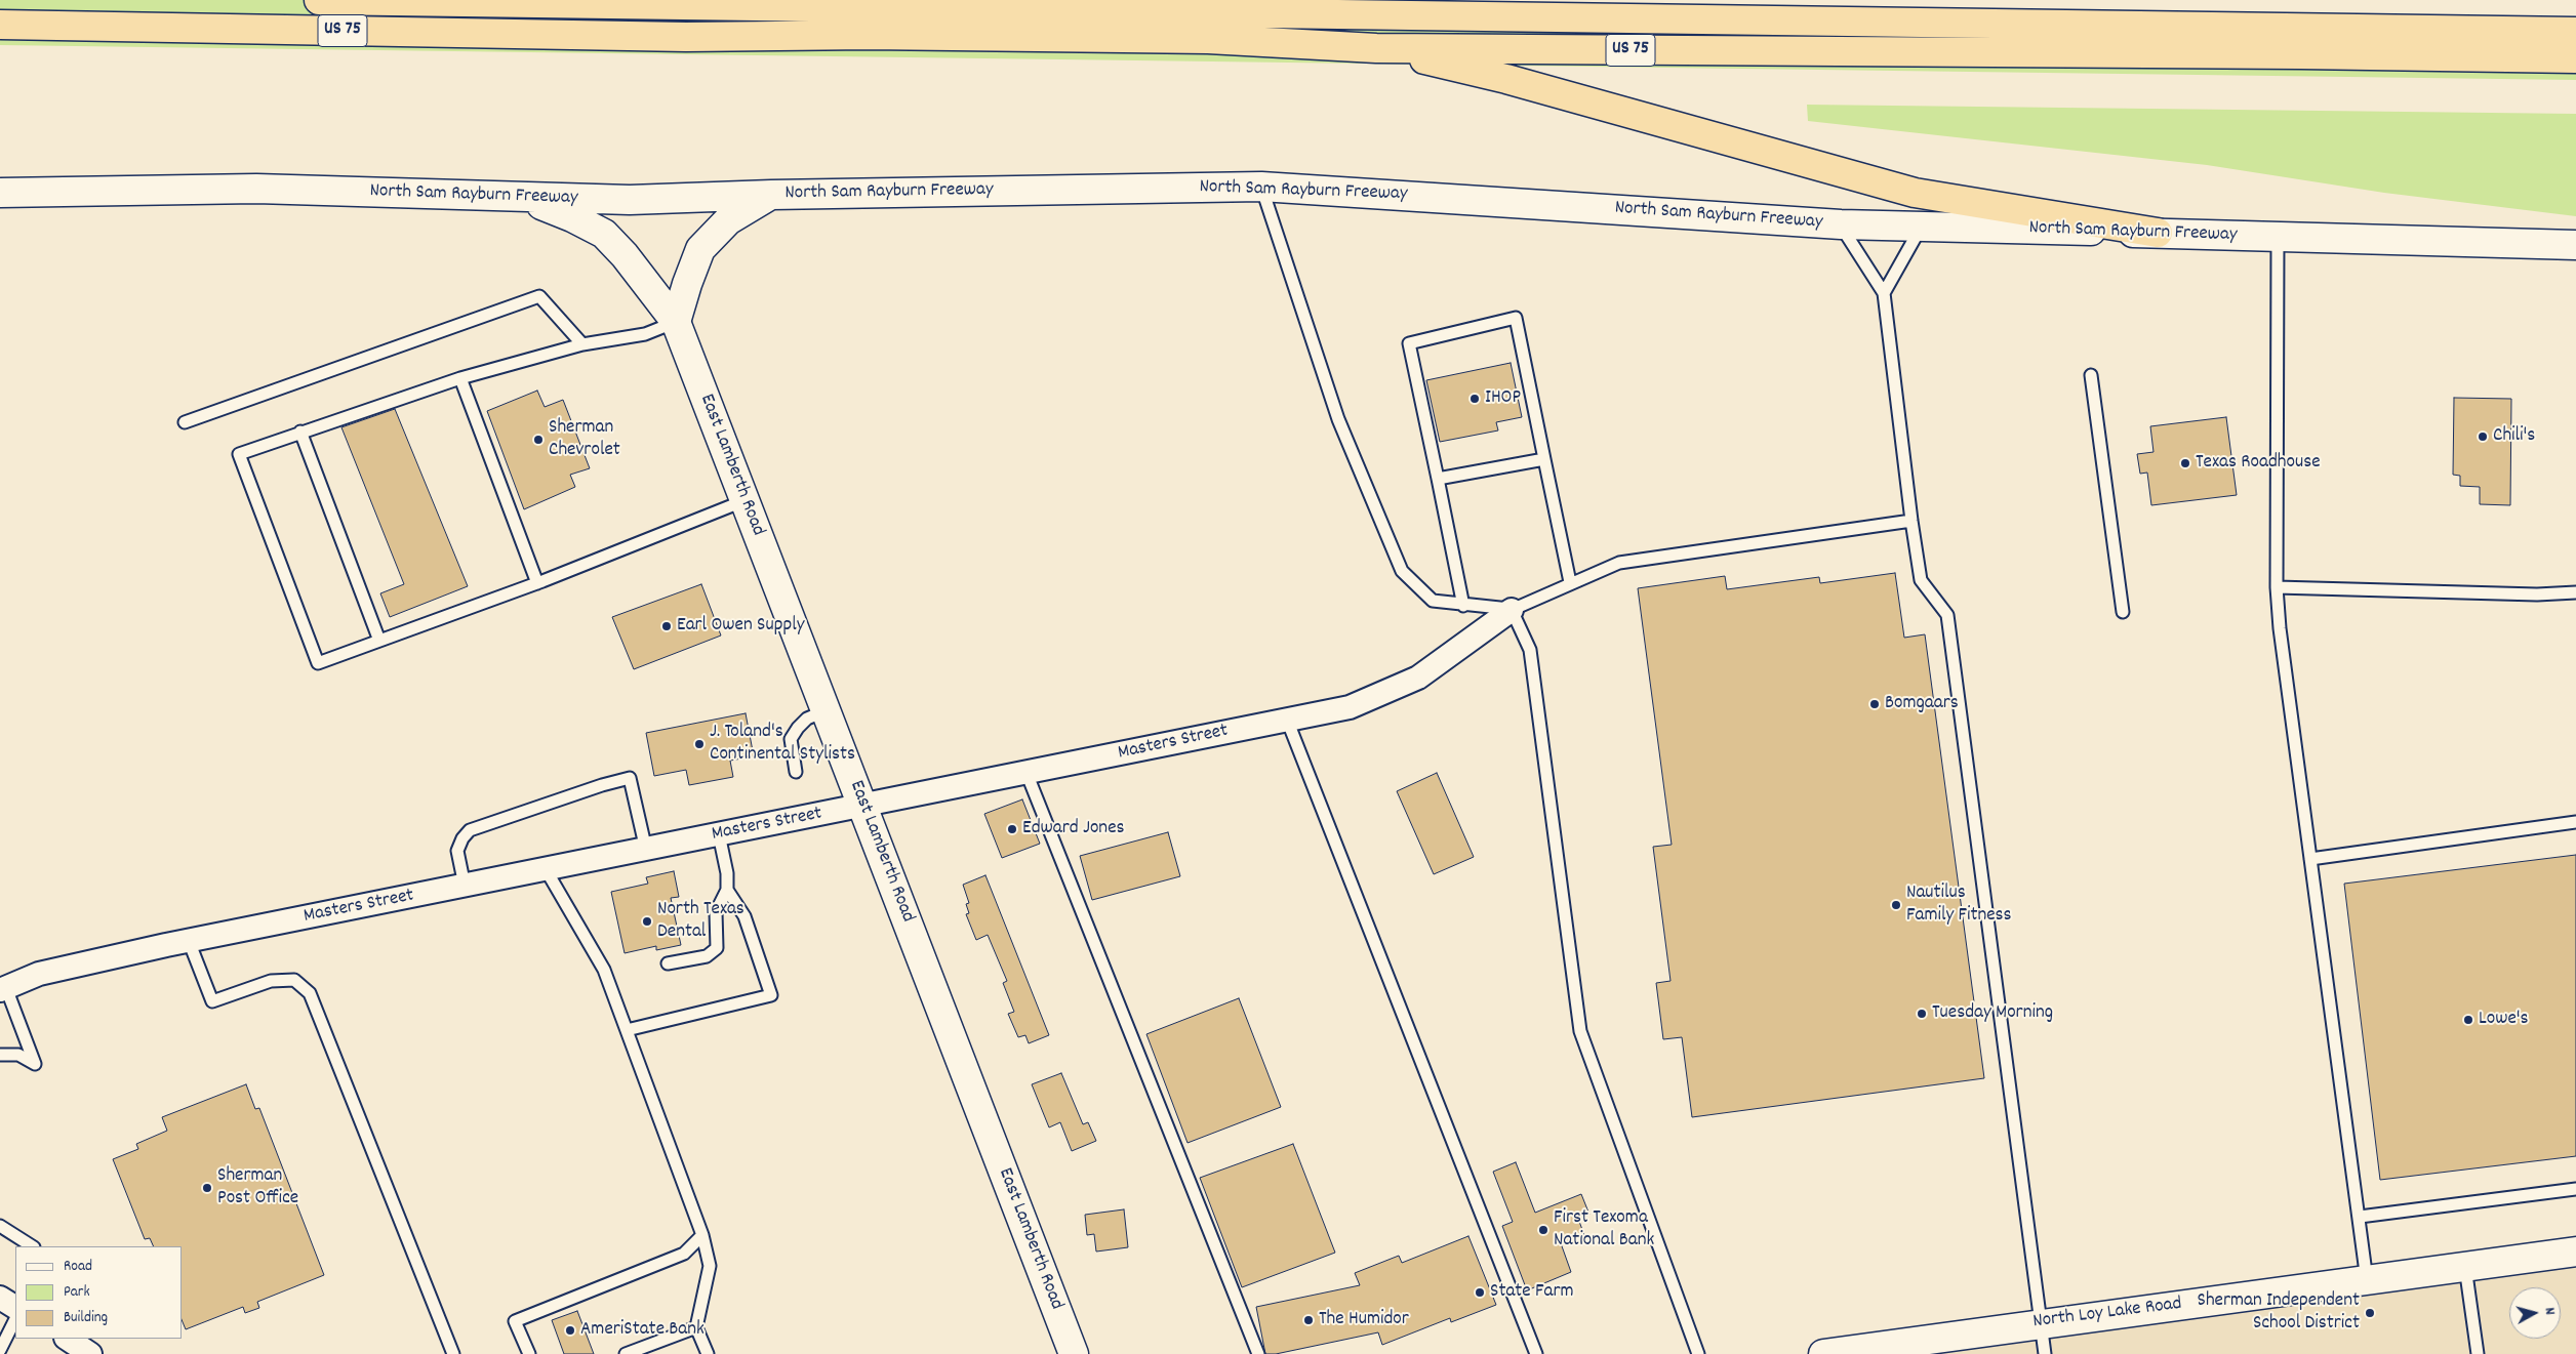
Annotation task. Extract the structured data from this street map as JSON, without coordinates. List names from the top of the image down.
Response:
{
  "streets": {
    "highway": ["US 75"],
    "main road": ["North Sam Rayburn Freeway", "East Lamberth Road", "North Loy Lake Road"],
    "street": ["Masters Street"]
  },
  "crossings": [
    ["North Sam Rayburn Freeway", "East Lamberth Road"],
    ["East Lamberth Road", "Masters Street"]
  ],
  "places": [
    "IHOP",
    "Chili's",
    "Sherman Chevrolet",
    "Texas Roadhouse",
    "Earl Owen Supply",
    "Bomgaars",
    "J. Toland's Continental Stylists",
    "Edward Jones",
    "Nautilus Family Fitness",
    "North Texas Dental",
    "Tuesday Morning",
    "Lowe's",
    "Sherman Post Office",
    "First Texoma National Bank",
    "State Farm",
    "Sherman Independent School District",
    "The Humidor",
    "AmeriState Bank"
  ],
  "legend": ["Road", "Park", "Building"],
  "north": "right"
}
